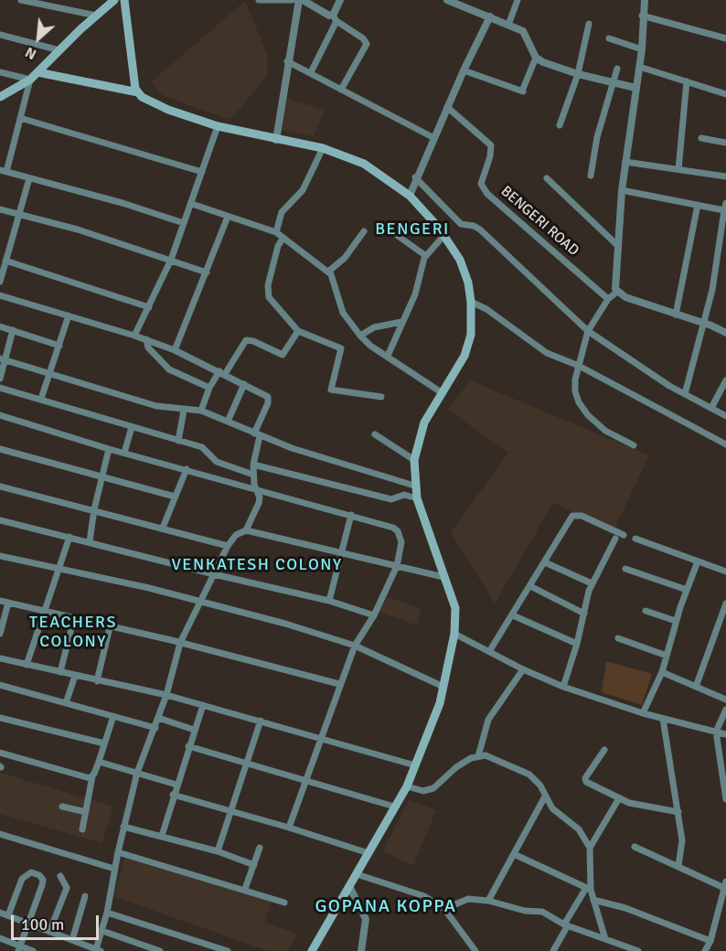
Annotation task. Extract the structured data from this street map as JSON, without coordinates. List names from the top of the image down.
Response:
{
  "streets": {
    "street": ["BENGERI ROAD"]
  },
  "districts": [
    "BENGERI",
    "VENKATESH COLONY",
    "TEACHERS COLONY",
    "GOPANA KOPPA"
  ],
  "scale_bar": "100 m",
  "north": "bottom left"
}
